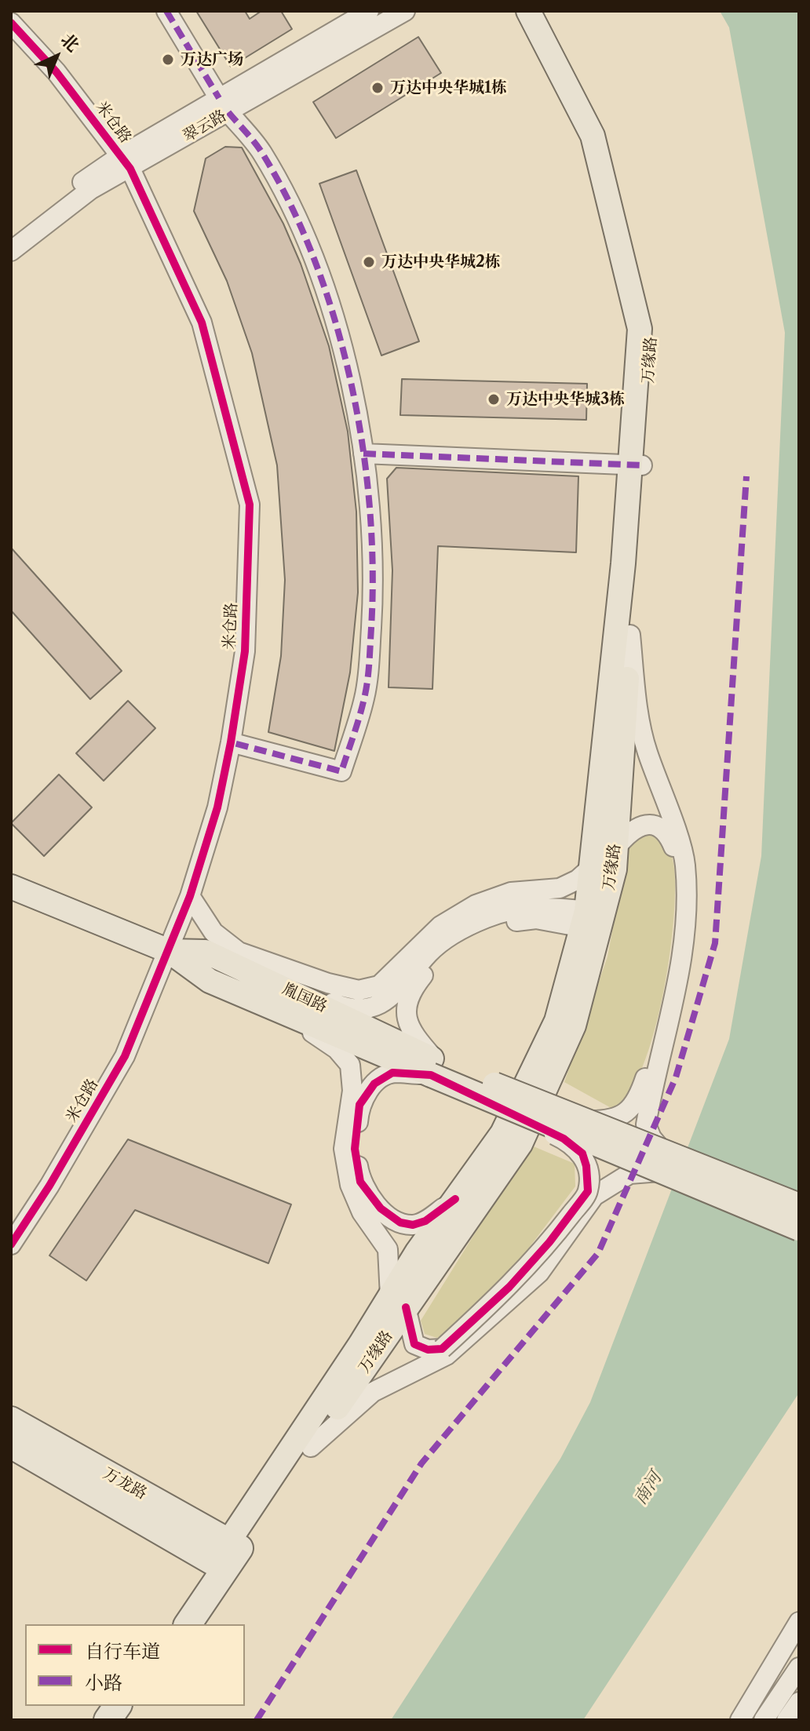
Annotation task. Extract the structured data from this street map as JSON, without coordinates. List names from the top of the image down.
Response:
{
  "streets": {
    "highway": ["万缘路", "万龙路"],
    "main road": ["胤国路"],
    "street": ["米仓路", "翠云路"]
  },
  "crossings": [
    ["米仓路", "翠云路"],
    ["米仓路", "胤国路"],
    ["万缘路", "万龙路"]
  ],
  "water": ["南河"],
  "places": [
    "万达广场",
    "万达中央华城1栋",
    "万达中央华城2栋",
    "万达中央华城3栋"
  ],
  "legend": ["自行车道", "小路"],
  "north": "top right"
}
